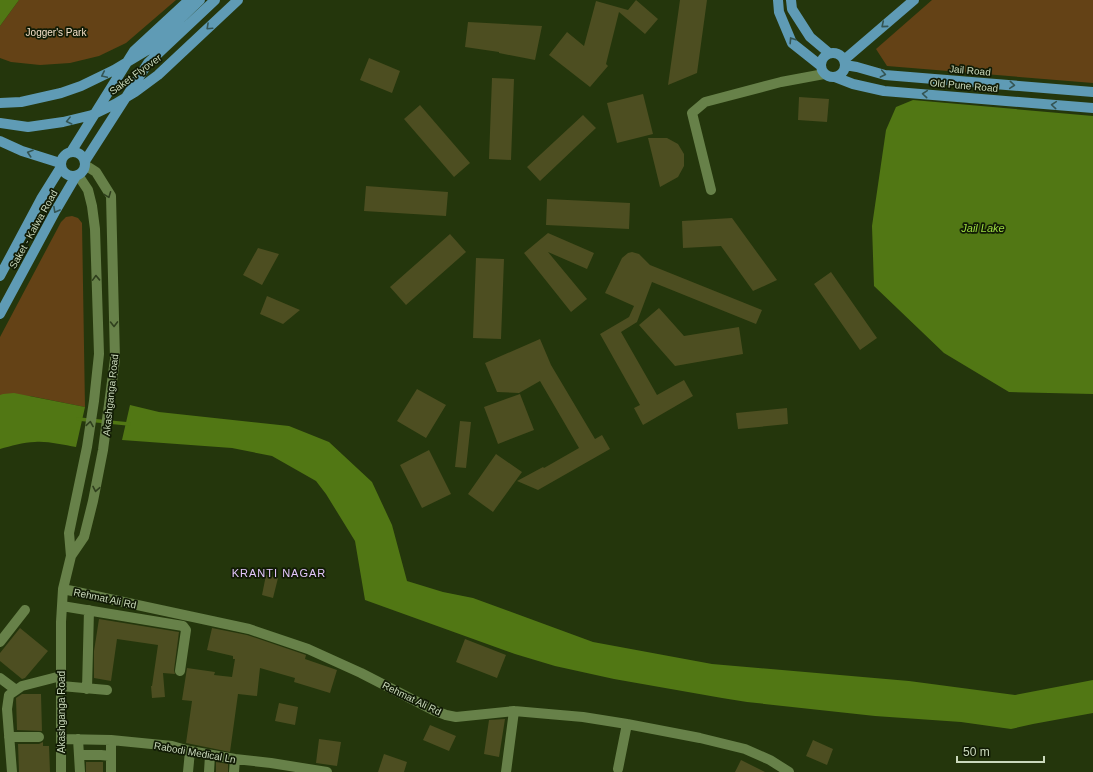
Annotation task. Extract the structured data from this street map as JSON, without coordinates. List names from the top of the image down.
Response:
{
  "streets": {
    "main road": [
      "Jail Road",
      "Saket Flyover",
      "Old Pune Road",
      "Saket - Kalwa Road"
    ],
    "street": ["Akashganga Road", "Rehmat Ali Rd", "Rabodi Medical Ln"]
  },
  "crossings": [
    ["Jail Road", "Old Pune Road"],
    ["Saket - Kalwa Road", "Akashganga Road"],
    ["Akashganga Road", "Rehmat Ali Rd"],
    ["Akashganga Road", "Rabodi Medical Ln"]
  ],
  "one_way": ["Jail Road", "Old Pune Road"],
  "districts": ["KRANTI NAGAR"],
  "water": ["Jail Lake"],
  "parks": ["Jogger's Park"],
  "scale_bar": "50 m"
}
